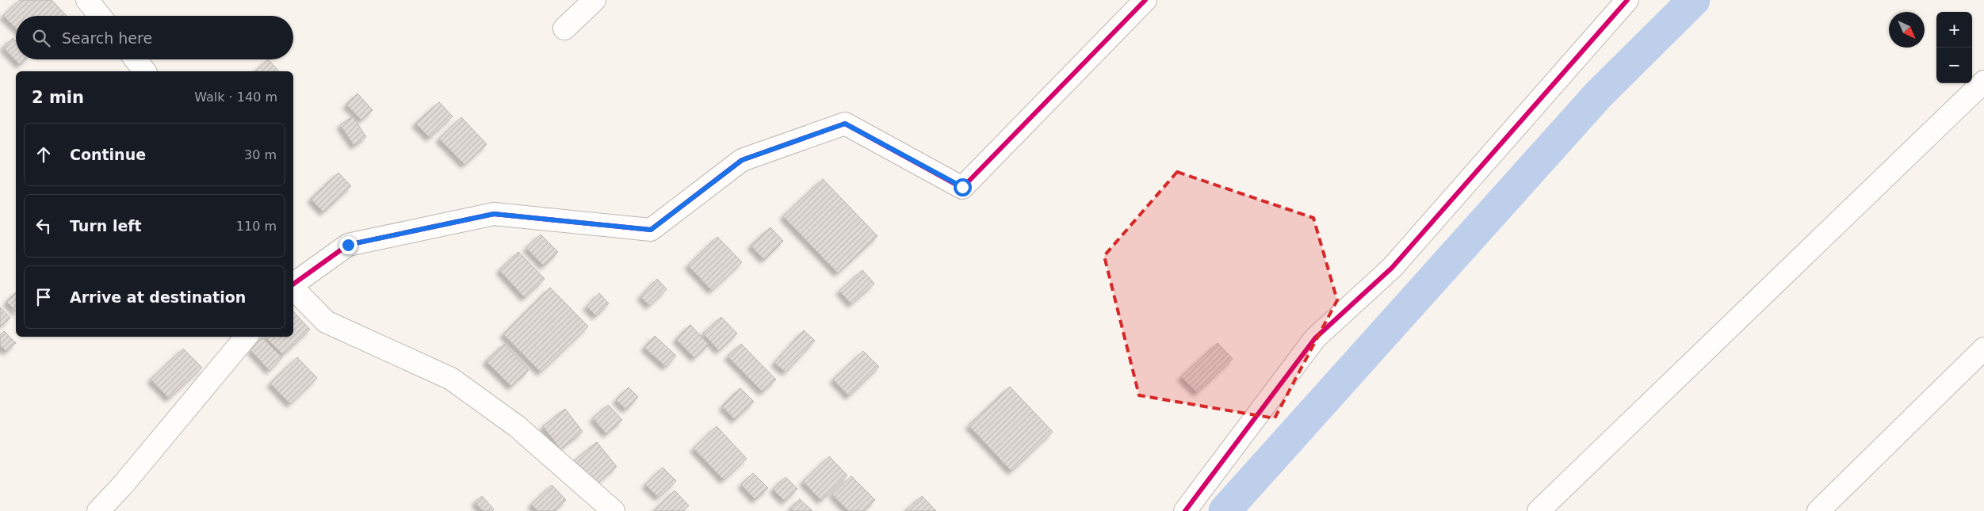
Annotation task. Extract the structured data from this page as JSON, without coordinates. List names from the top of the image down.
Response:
{
  "north": "bottom right",
  "page": {
    "map_buttons": ["+", "−"],
    "search": "Search here",
    "heading": ["2 min", "Walk · 140 m"],
    "list": [
      ["Continue", "30 m"],
      ["Turn left", "110 m"],
      "Arrive at destination"
    ]
  }
}
